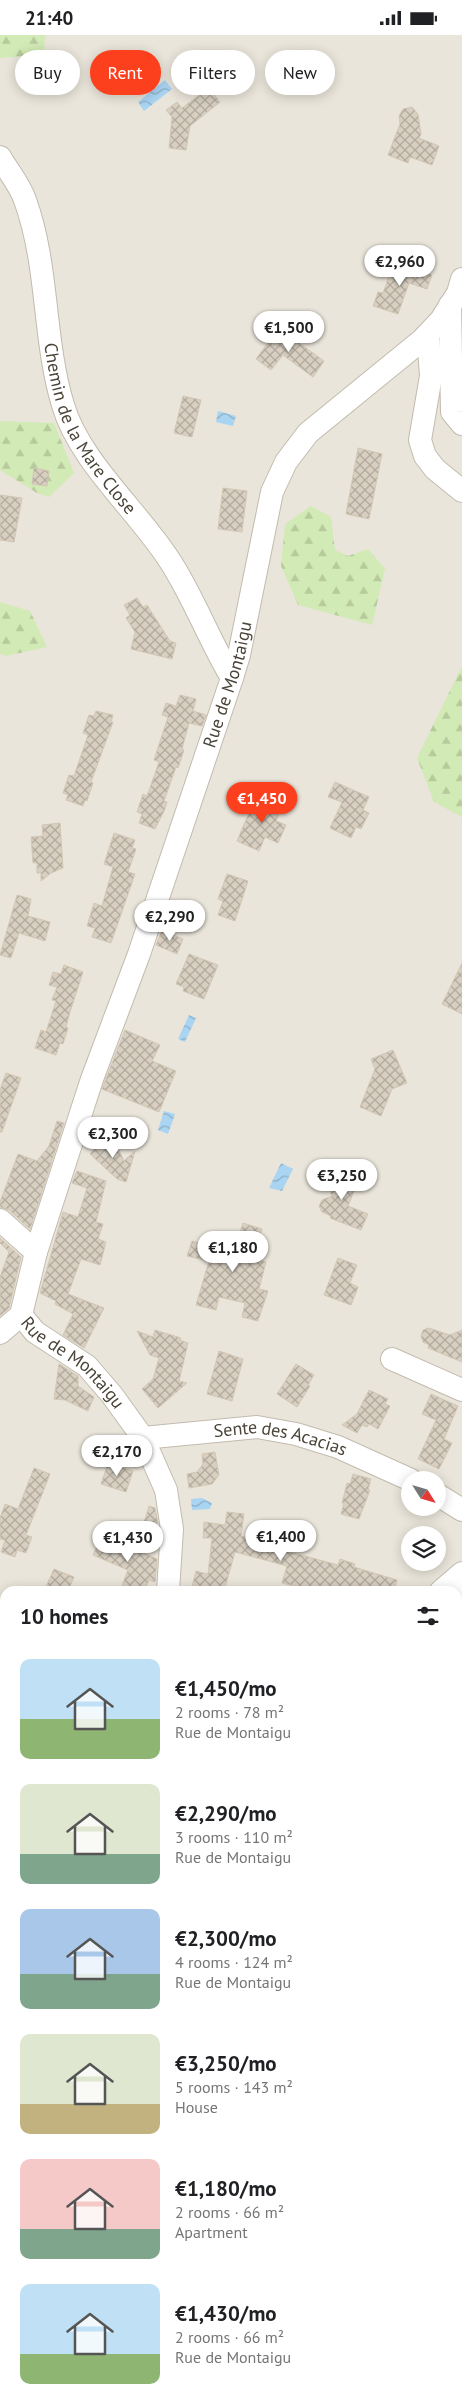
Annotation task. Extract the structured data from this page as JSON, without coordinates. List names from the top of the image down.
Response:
{
  "streets": {
    "street": ["Chemin de la Mare Close", "Rue de Montaigu", "Sente des Acacias"]
  },
  "crossings": [
    ["Chemin de la Mare Close", "Rue de Montaigu"],
    ["Rue de Montaigu", "Sente des Acacias"]
  ],
  "north": "bottom right",
  "page": {
    "status": "21:40",
    "chip": [
      "Buy",
      "Rent",
      "Filters",
      "New"
    ],
    "price": [
      "€2,960",
      "€1,500",
      "€1,450",
      "€2,290",
      "€2,300",
      "€3,250",
      "€1,180",
      "€2,170",
      "€1,400",
      "€1,430"
    ],
    "heading": "10 homes",
    "list": [
      {
        "name": "€1,450/mo",
        "note": "2 rooms · 78 m² · Rue de Montaigu"
      },
      {
        "name": "€2,290/mo",
        "note": "3 rooms · 110 m² · Rue de Montaigu"
      },
      {
        "name": "€2,300/mo",
        "note": "4 rooms · 124 m² · Rue de Montaigu"
      },
      {
        "name": "€3,250/mo",
        "note": "5 rooms · 143 m² · House"
      },
      {
        "name": "€1,180/mo",
        "note": "2 rooms · 66 m² · Apartment"
      },
      {
        "name": "€1,430/mo",
        "note": "2 rooms · 66 m² · Rue de Montaigu"
      }
    ]
  }
}
